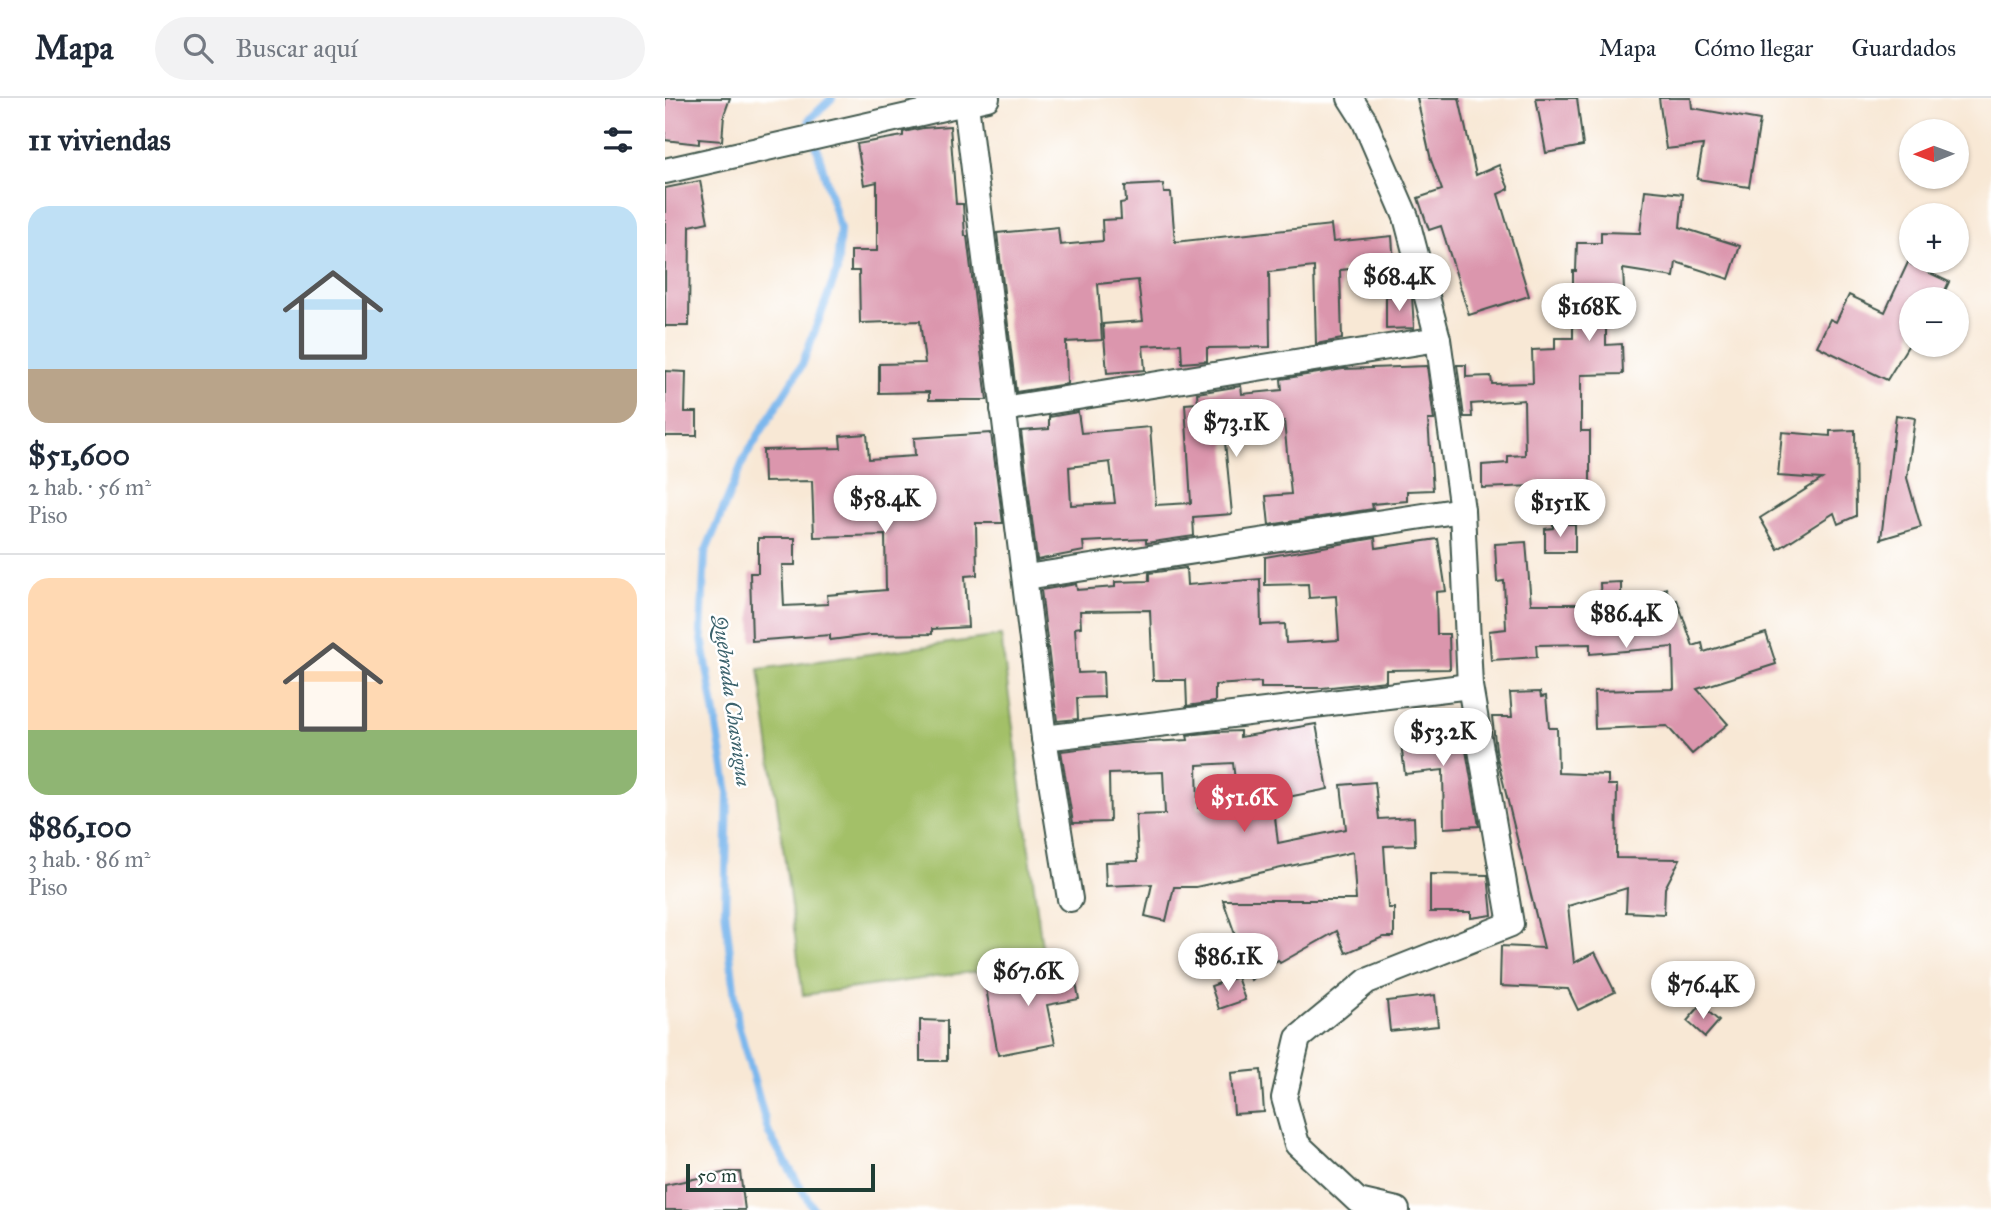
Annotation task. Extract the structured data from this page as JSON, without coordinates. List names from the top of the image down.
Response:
{
  "water": ["Quebrada Chasnigua"],
  "scale_bar": "50 m",
  "north": "left",
  "page": {
    "header": "Mapa",
    "search": "Buscar aquí",
    "nav": ["Mapa", "Cómo llegar", "Guardados"],
    "heading": "11 viviendas",
    "map_buttons": ["+", "−"],
    "list": [
      {
        "name": "$51,600",
        "note": "2 hab. · 56 m² · Piso"
      },
      {
        "name": "$86,100",
        "note": "3 hab. · 86 m² · Piso"
      }
    ],
    "price": [
      "$68.4K",
      "$168K",
      "$73.1K",
      "$58.4K",
      "$151K",
      "$86.4K",
      "$53.2K",
      "$51.6K",
      "$86.1K",
      "$67.6K",
      "$76.4K"
    ],
    "scale": "50 m"
  }
}
